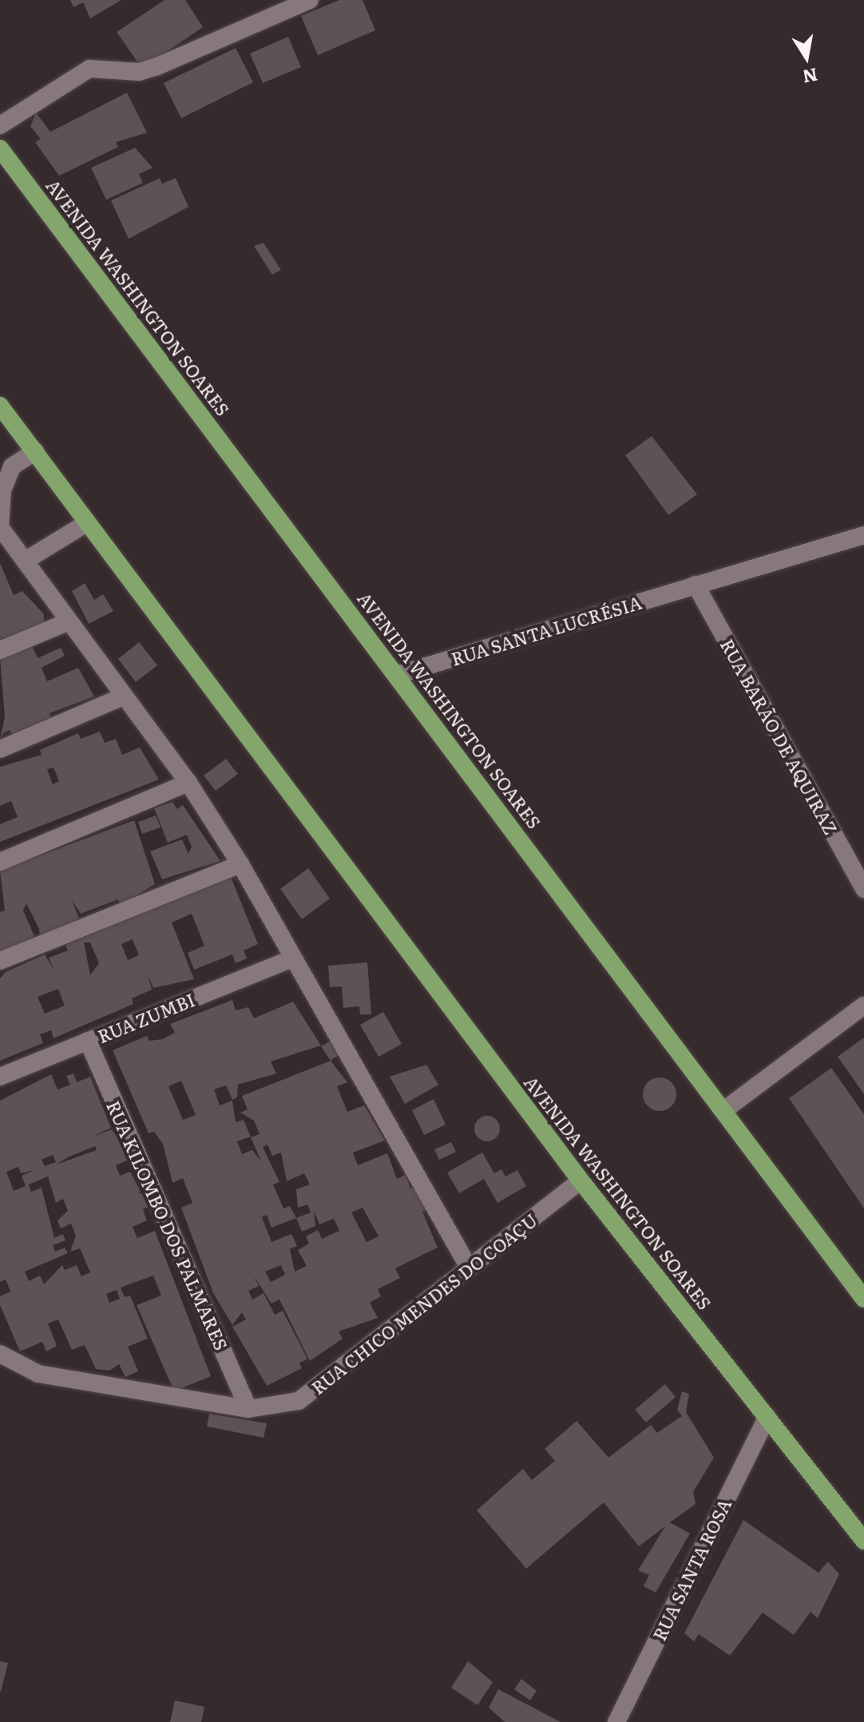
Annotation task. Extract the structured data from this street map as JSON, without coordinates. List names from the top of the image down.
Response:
{
  "streets": {
    "highway": ["AVENIDA WASHINGTON SOARES"],
    "street": [
      "RUA SANTA LUCRÉSIA",
      "RUA BARÃO DE AQUIRAZ",
      "RUA ZUMBI",
      "RUA KILOMBO DOS PALMARES",
      "RUA CHICO MENDES DO COAÇU",
      "RUA SANTA ROSA"
    ]
  },
  "crossings": [
    ["AVENIDA WASHINGTON SOARES", "RUA SANTA LUCRÉSIA"],
    ["AVENIDA WASHINGTON SOARES", "RUA CHICO MENDES DO COAÇU"],
    ["AVENIDA WASHINGTON SOARES", "RUA SANTA ROSA"],
    ["RUA SANTA LUCRÉSIA", "RUA BARÃO DE AQUIRAZ"],
    ["RUA ZUMBI", "RUA KILOMBO DOS PALMARES"],
    ["RUA KILOMBO DOS PALMARES", "RUA CHICO MENDES DO COAÇU"]
  ],
  "north": "bottom"
}
